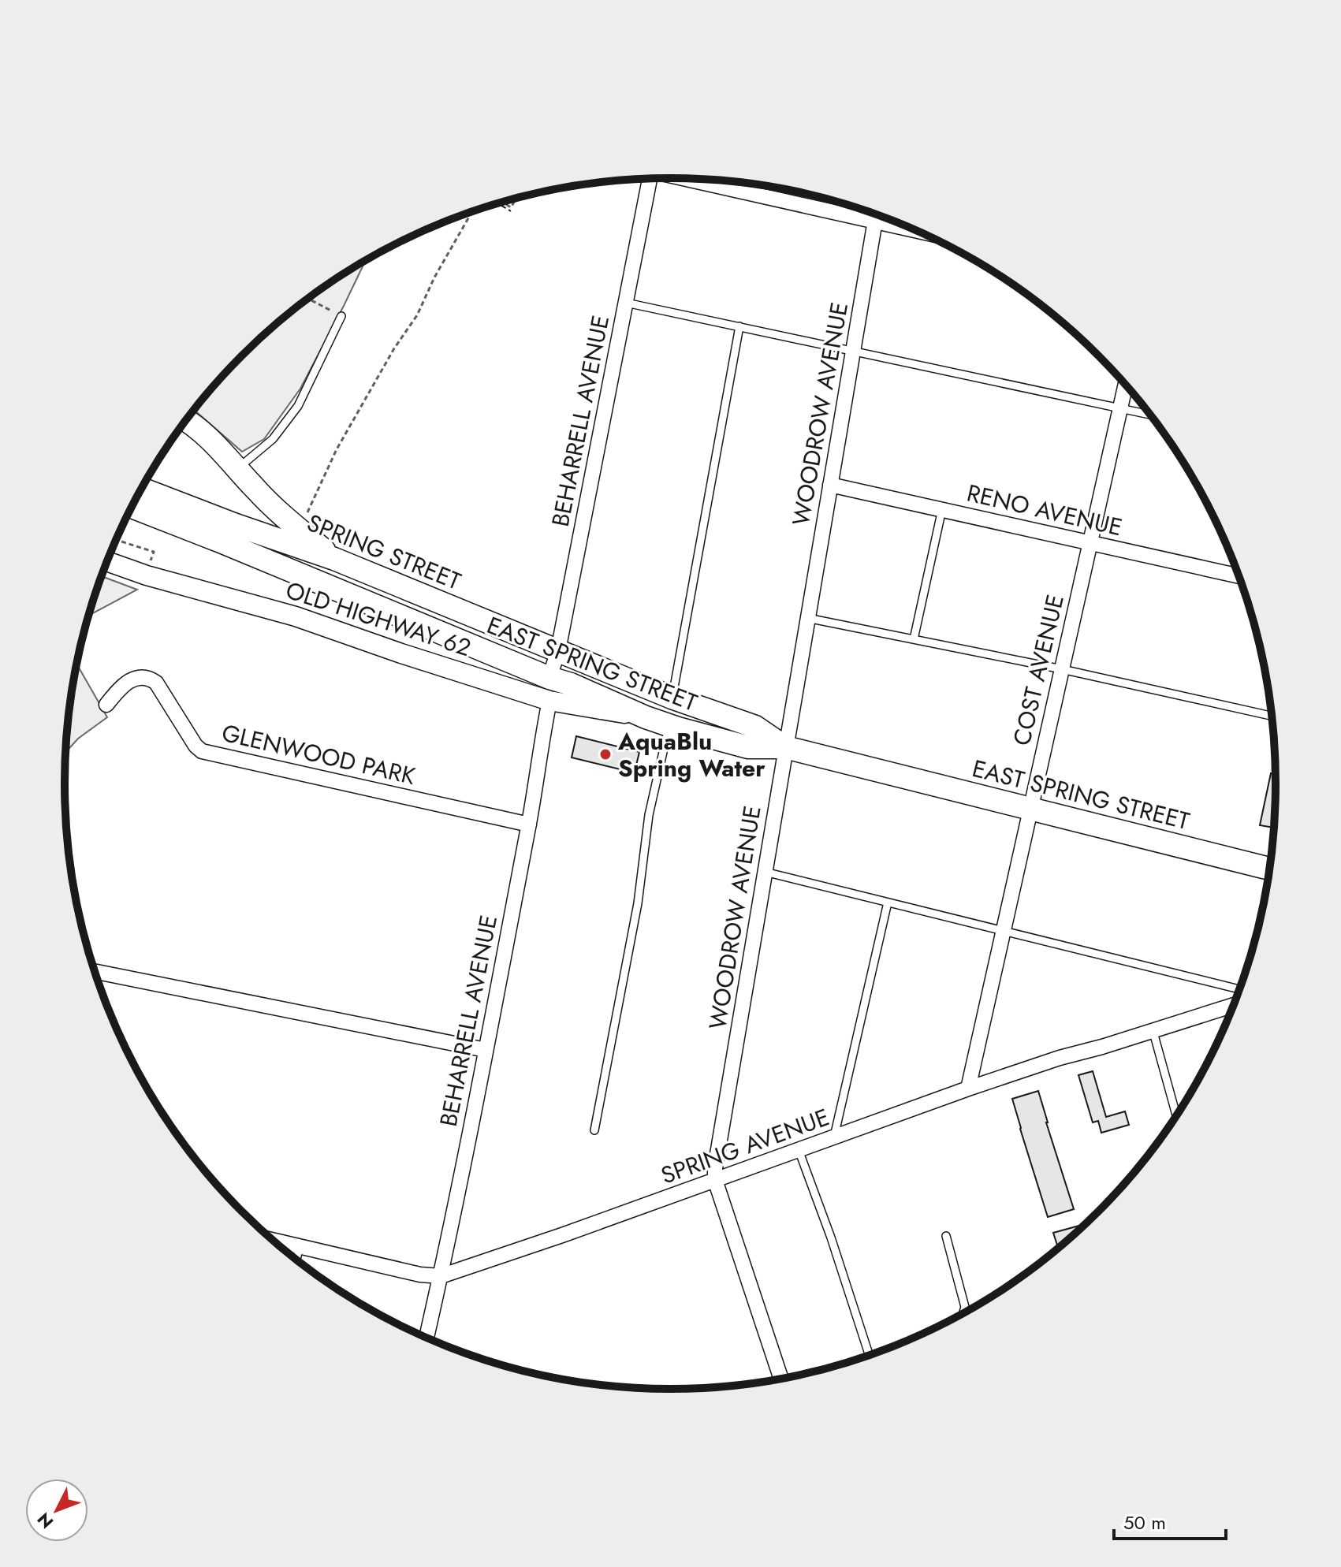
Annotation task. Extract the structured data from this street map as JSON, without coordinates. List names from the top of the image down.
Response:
{
  "streets": {
    "main road": ["SPRING STREET", "EAST SPRING STREET"],
    "street": [
      "WOODROW AVENUE",
      "BEHARRELL AVENUE",
      "RENO AVENUE",
      "OLD HIGHWAY 62",
      "COST AVENUE",
      "GLENWOOD PARK",
      "SPRING AVENUE"
    ]
  },
  "crossings": [
    ["WOODROW AVENUE", "RENO AVENUE"],
    ["WOODROW AVENUE", "SPRING STREET"],
    ["WOODROW AVENUE", "EAST SPRING STREET"],
    ["WOODROW AVENUE", "SPRING AVENUE"],
    ["BEHARRELL AVENUE", "SPRING STREET"],
    ["BEHARRELL AVENUE", "OLD HIGHWAY 62"],
    ["BEHARRELL AVENUE", "EAST SPRING STREET"],
    ["BEHARRELL AVENUE", "GLENWOOD PARK"],
    ["BEHARRELL AVENUE", "SPRING AVENUE"],
    ["RENO AVENUE", "COST AVENUE"],
    ["SPRING STREET", "EAST SPRING STREET"],
    ["OLD HIGHWAY 62", "EAST SPRING STREET"],
    ["EAST SPRING STREET", "COST AVENUE"],
    ["COST AVENUE", "SPRING AVENUE"]
  ],
  "places": ["AquaBlu Spring Water"],
  "scale_bar": "50 m",
  "north": "bottom left"
}
